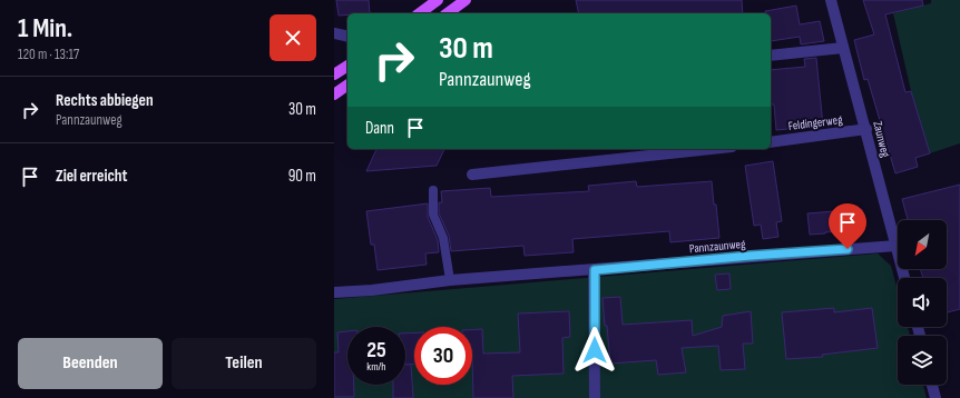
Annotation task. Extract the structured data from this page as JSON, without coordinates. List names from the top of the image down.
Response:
{
  "streets": {
    "street": ["Feldingerweg", "Zaunweg", "Pannzaunweg"]
  },
  "crossings": [
    ["Feldingerweg", "Zaunweg"],
    ["Zaunweg", "Pannzaunweg"]
  ],
  "north": "bottom left",
  "page": {
    "heading": ["1 Min.", "120 m · 13:17"],
    "turn": ["30 m", "Pannzaunweg"],
    "list": [
      {
        "name": "Rechts abbiegen",
        "note": "Pannzaunweg",
        "value": "30 m"
      },
      {
        "name": "Ziel erreicht",
        "value": "90 m"
      }
    ],
    "then": "Dann",
    "speed": "25 km/h",
    "limit": "30",
    "buttons": ["Beenden", "Teilen"]
  }
}
